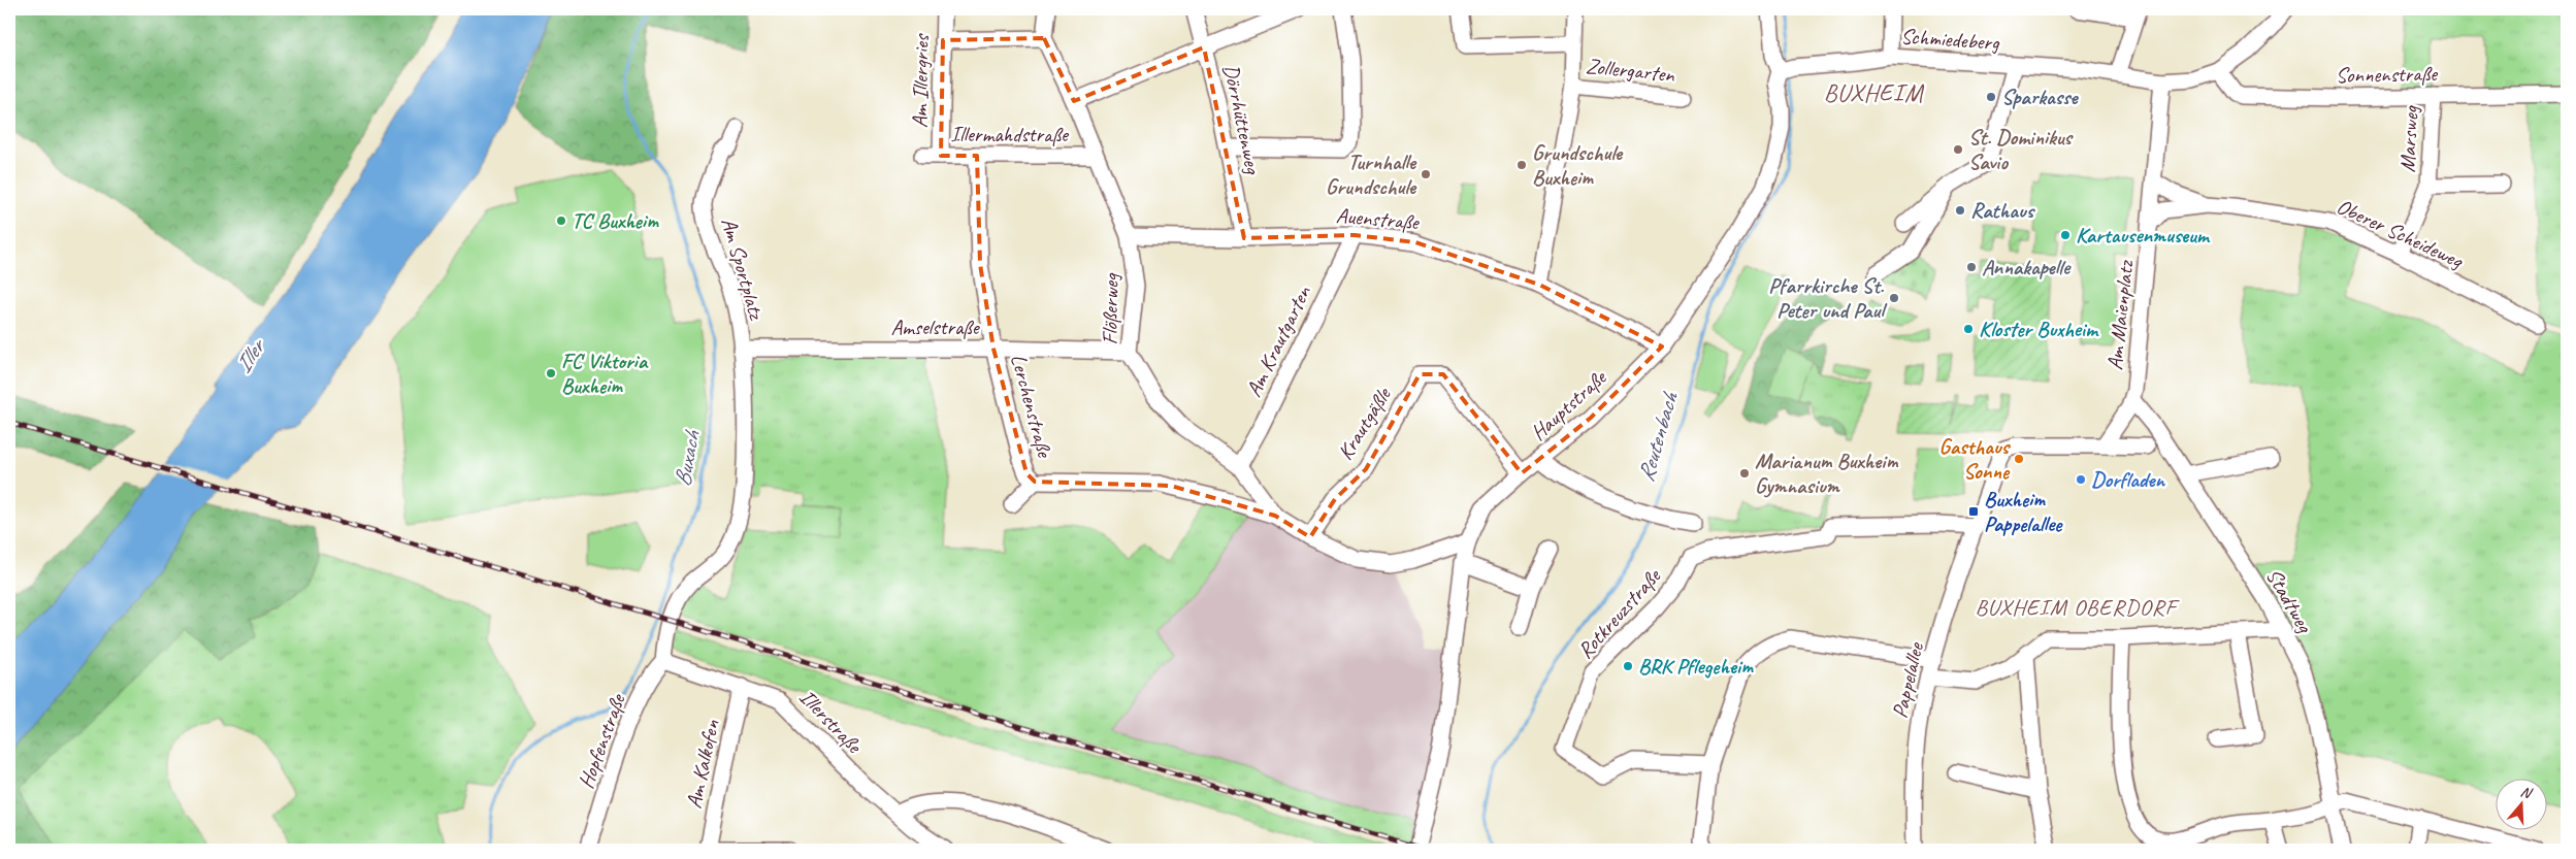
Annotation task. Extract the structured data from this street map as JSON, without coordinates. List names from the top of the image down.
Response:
{
  "streets": {
    "street": [
      "Schmiedeberg",
      "Zollergarten",
      "Sonnenstraße",
      "Am Illergries",
      "Dörrhüttenweg",
      "Illermahdstraße",
      "Marsweg",
      "Auenstraße",
      "Oberer Scheideweg",
      "Am Sportplatz",
      "Flößerweg",
      "Am Maienplatz",
      "Amselstraße",
      "Am Krautgarten",
      "Lerchenstraße",
      "Hauptstraße",
      "Krautgäßle",
      "Stadtweg",
      "Rotkreuzstraße",
      "Pappelallee",
      "Illerstraße",
      "Hopfenstraße",
      "Am Kalkofen"
    ]
  },
  "crossings": [
    ["Schmiedeberg", "Sonnenstraße"],
    ["Schmiedeberg", "Am Maienplatz"],
    ["Schmiedeberg", "Hauptstraße"],
    ["Sonnenstraße", "Marsweg"],
    ["Am Illergries", "Illermahdstraße"],
    ["Dörrhüttenweg", "Auenstraße"],
    ["Illermahdstraße", "Flößerweg"],
    ["Illermahdstraße", "Lerchenstraße"],
    ["Marsweg", "Oberer Scheideweg"],
    ["Auenstraße", "Flößerweg"],
    ["Auenstraße", "Am Krautgarten"],
    ["Auenstraße", "Hauptstraße"],
    ["Oberer Scheideweg", "Am Maienplatz"],
    ["Am Sportplatz", "Amselstraße"],
    ["Am Sportplatz", "Illerstraße"],
    ["Am Sportplatz", "Hopfenstraße"],
    ["Flößerweg", "Amselstraße"],
    ["Flößerweg", "Am Krautgarten"],
    ["Flößerweg", "Lerchenstraße"],
    ["Flößerweg", "Hauptstraße"],
    ["Flößerweg", "Krautgäßle"],
    ["Am Maienplatz", "Stadtweg"],
    ["Amselstraße", "Lerchenstraße"],
    ["Hauptstraße", "Krautgäßle"],
    ["Rotkreuzstraße", "Pappelallee"],
    ["Illerstraße", "Hopfenstraße"],
    ["Illerstraße", "Am Kalkofen"]
  ],
  "districts": ["BUXHEIM", "BUXHEIM OBERDORF"],
  "water": ["Iller", "Reutenbach", "Buxach"],
  "places": {
    "other": [
      "Sparkasse",
      "St. Dominikus Savio",
      "Grundschule Buxheim",
      "Turnhalle Grundschule",
      "Rathaus",
      "TC Buxheim",
      "Kartausenmuseum",
      "Annakapelle",
      "Pfarrkirche St. Peter und Paul",
      "Kloster Buxheim",
      "FC Viktoria Buxheim",
      "Gasthaus Sonne",
      "Marianum Buxheim Gymnasium",
      "Dorfladen",
      "BRK Pflegeheim"
    ],
    "transit": ["Buxheim Pappelallee"]
  },
  "north": "top"
}
